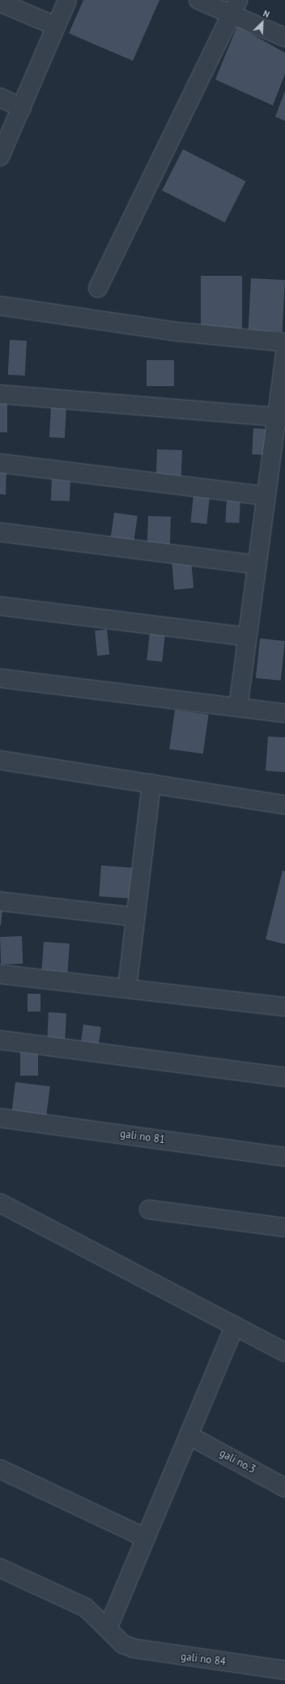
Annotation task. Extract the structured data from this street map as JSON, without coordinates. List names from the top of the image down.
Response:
{
  "streets": {
    "street": ["gali no 81", "gali no.3", "gali no 84"]
  },
  "north": "top right"
}
